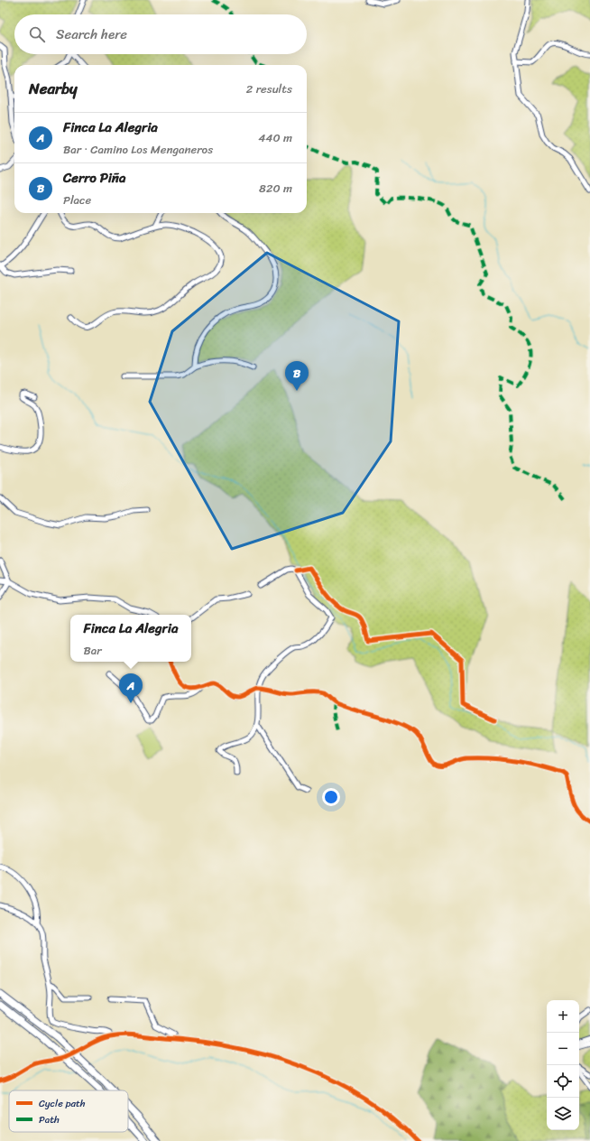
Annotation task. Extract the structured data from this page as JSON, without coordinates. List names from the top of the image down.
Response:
{
  "legend": ["Cycle path", "Path"],
  "page": {
    "search": "Search here",
    "heading": ["Nearby", "2 results"],
    "list": [
      {
        "mark": "A",
        "name": "Finca La Alegria",
        "note": "Bar · Camino Los Menganeros",
        "value": "440 m"
      },
      {
        "mark": "B",
        "name": "Cerro Piña",
        "note": "Place",
        "value": "820 m"
      }
    ],
    "pins": ["B", "A"],
    "popup": ["Finca La Alegria", "Bar"],
    "map_buttons": ["+", "−"]
  }
}
